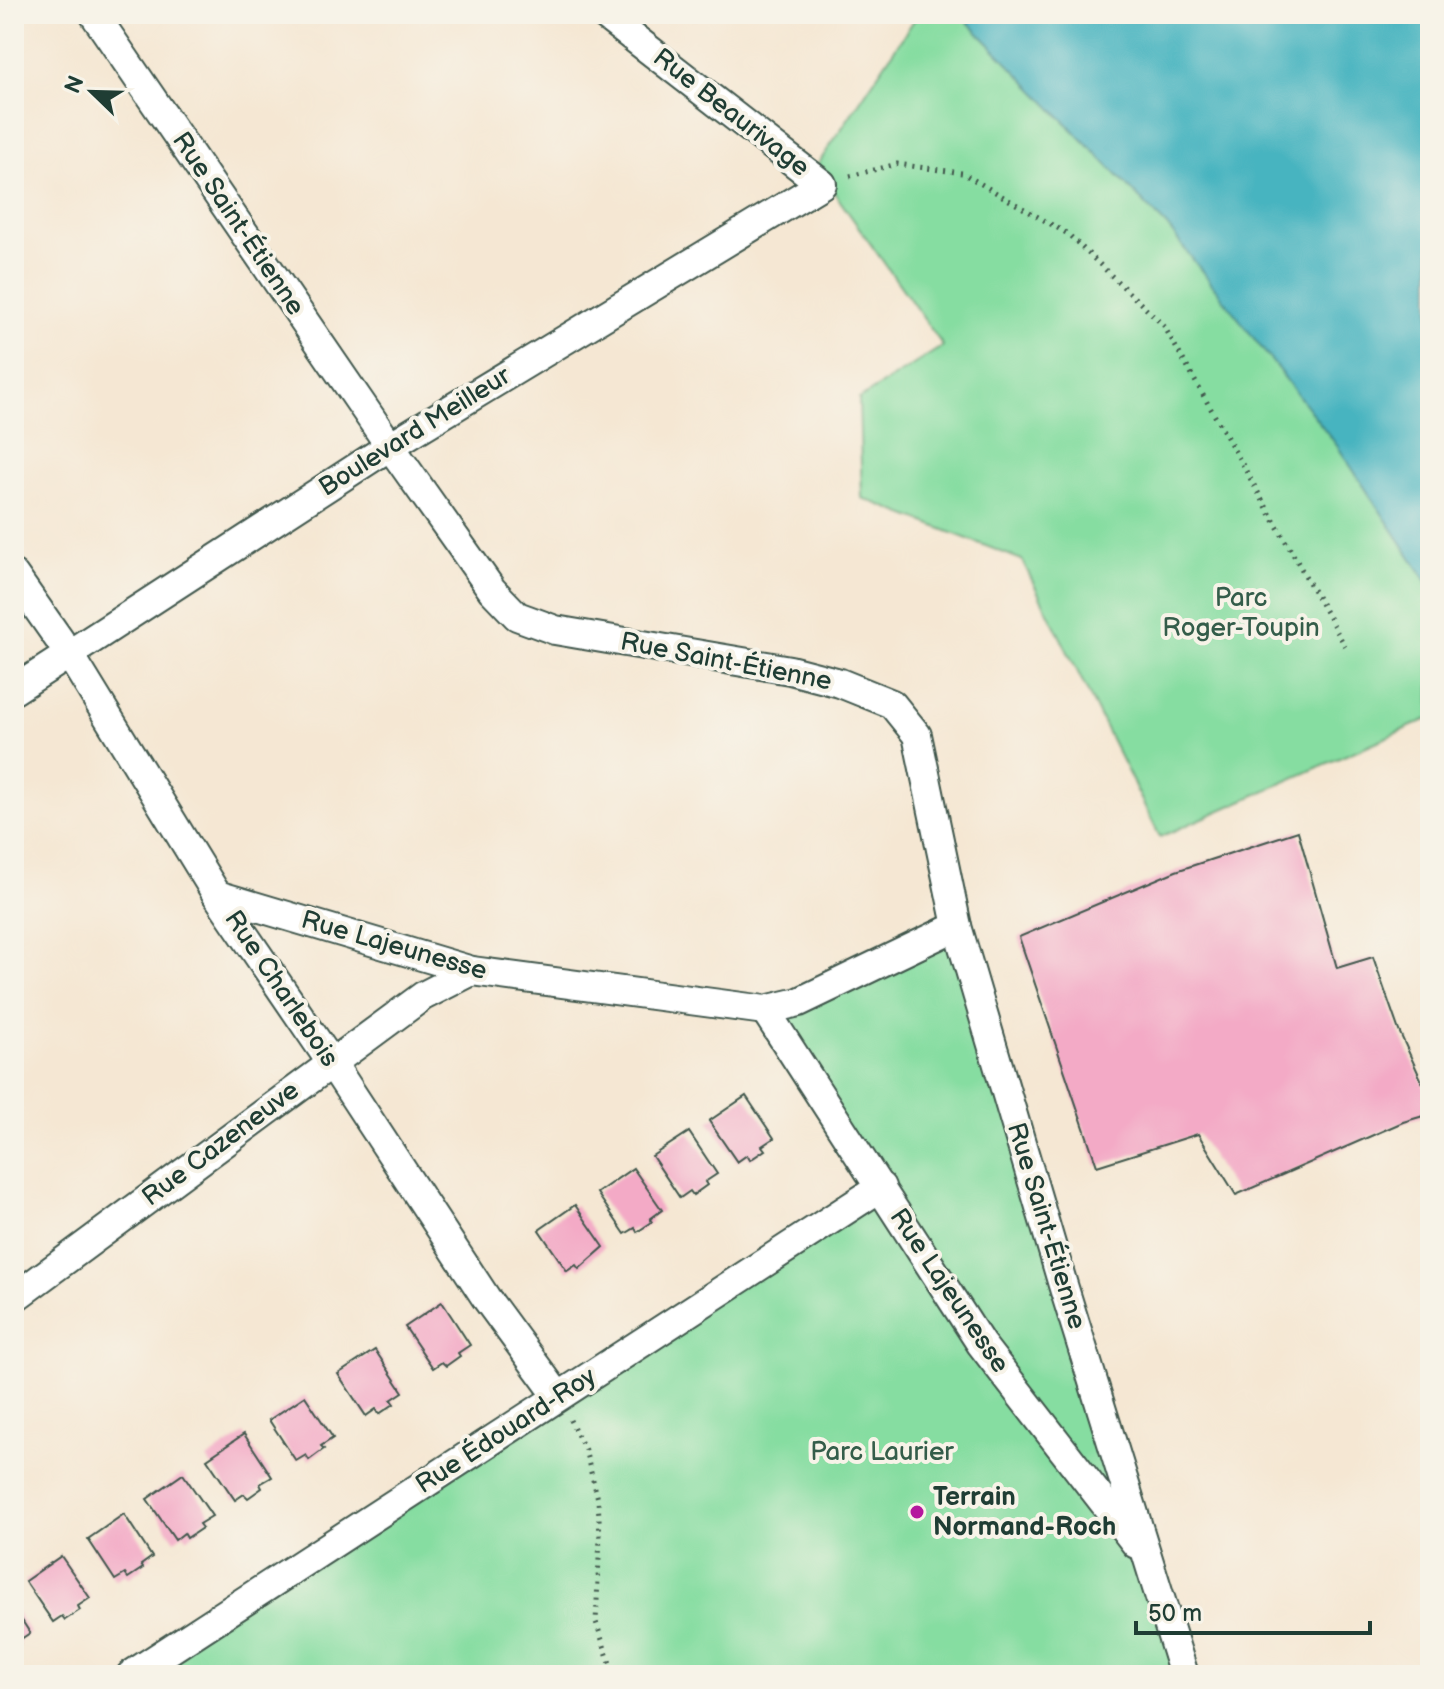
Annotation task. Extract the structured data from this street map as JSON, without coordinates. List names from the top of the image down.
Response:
{
  "streets": {
    "street": [
      "Rue Beaurivage",
      "Rue Saint-Étienne",
      "Boulevard Meilleur",
      "Rue Lajeunesse",
      "Rue Charlebois",
      "Rue Cazeneuve",
      "Rue Édouard-Roy"
    ]
  },
  "crossings": [
    ["Rue Beaurivage", "Boulevard Meilleur"],
    ["Rue Saint-Étienne", "Boulevard Meilleur"],
    ["Rue Saint-Étienne", "Rue Lajeunesse"],
    ["Boulevard Meilleur", "Rue Charlebois"],
    ["Rue Lajeunesse", "Rue Charlebois"],
    ["Rue Lajeunesse", "Rue Cazeneuve"],
    ["Rue Lajeunesse", "Rue Édouard-Roy"],
    ["Rue Charlebois", "Rue Cazeneuve"],
    ["Rue Charlebois", "Rue Édouard-Roy"]
  ],
  "parks": ["Parc Roger-Toupin", "Parc Laurier"],
  "places": ["Terrain Normand-Roch"],
  "scale_bar": "50 m",
  "north": "top left"
}
